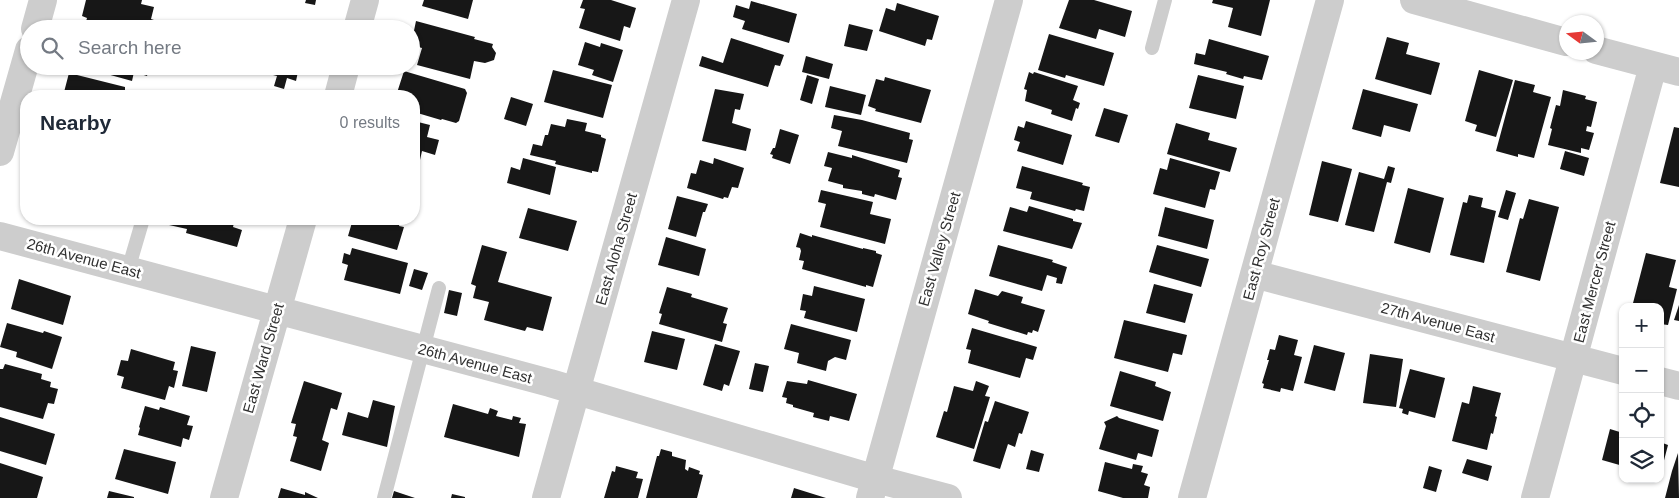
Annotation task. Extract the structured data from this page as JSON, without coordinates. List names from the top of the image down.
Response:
{
  "streets": {
    "street": [
      "East Aloha Street",
      "East Valley Street",
      "East Roy Street",
      "26th Avenue East",
      "East Mercer Street",
      "27th Avenue East",
      "East Ward Street"
    ]
  },
  "crossings": [
    ["East Aloha Street", "26th Avenue East"],
    ["East Valley Street", "26th Avenue East"],
    ["East Roy Street", "27th Avenue East"],
    ["26th Avenue East", "East Ward Street"],
    ["East Mercer Street", "27th Avenue East"]
  ],
  "north": "left",
  "page": {
    "search": "Search here",
    "heading": ["Nearby", "0 results"],
    "map_buttons": ["+", "−"]
  }
}
